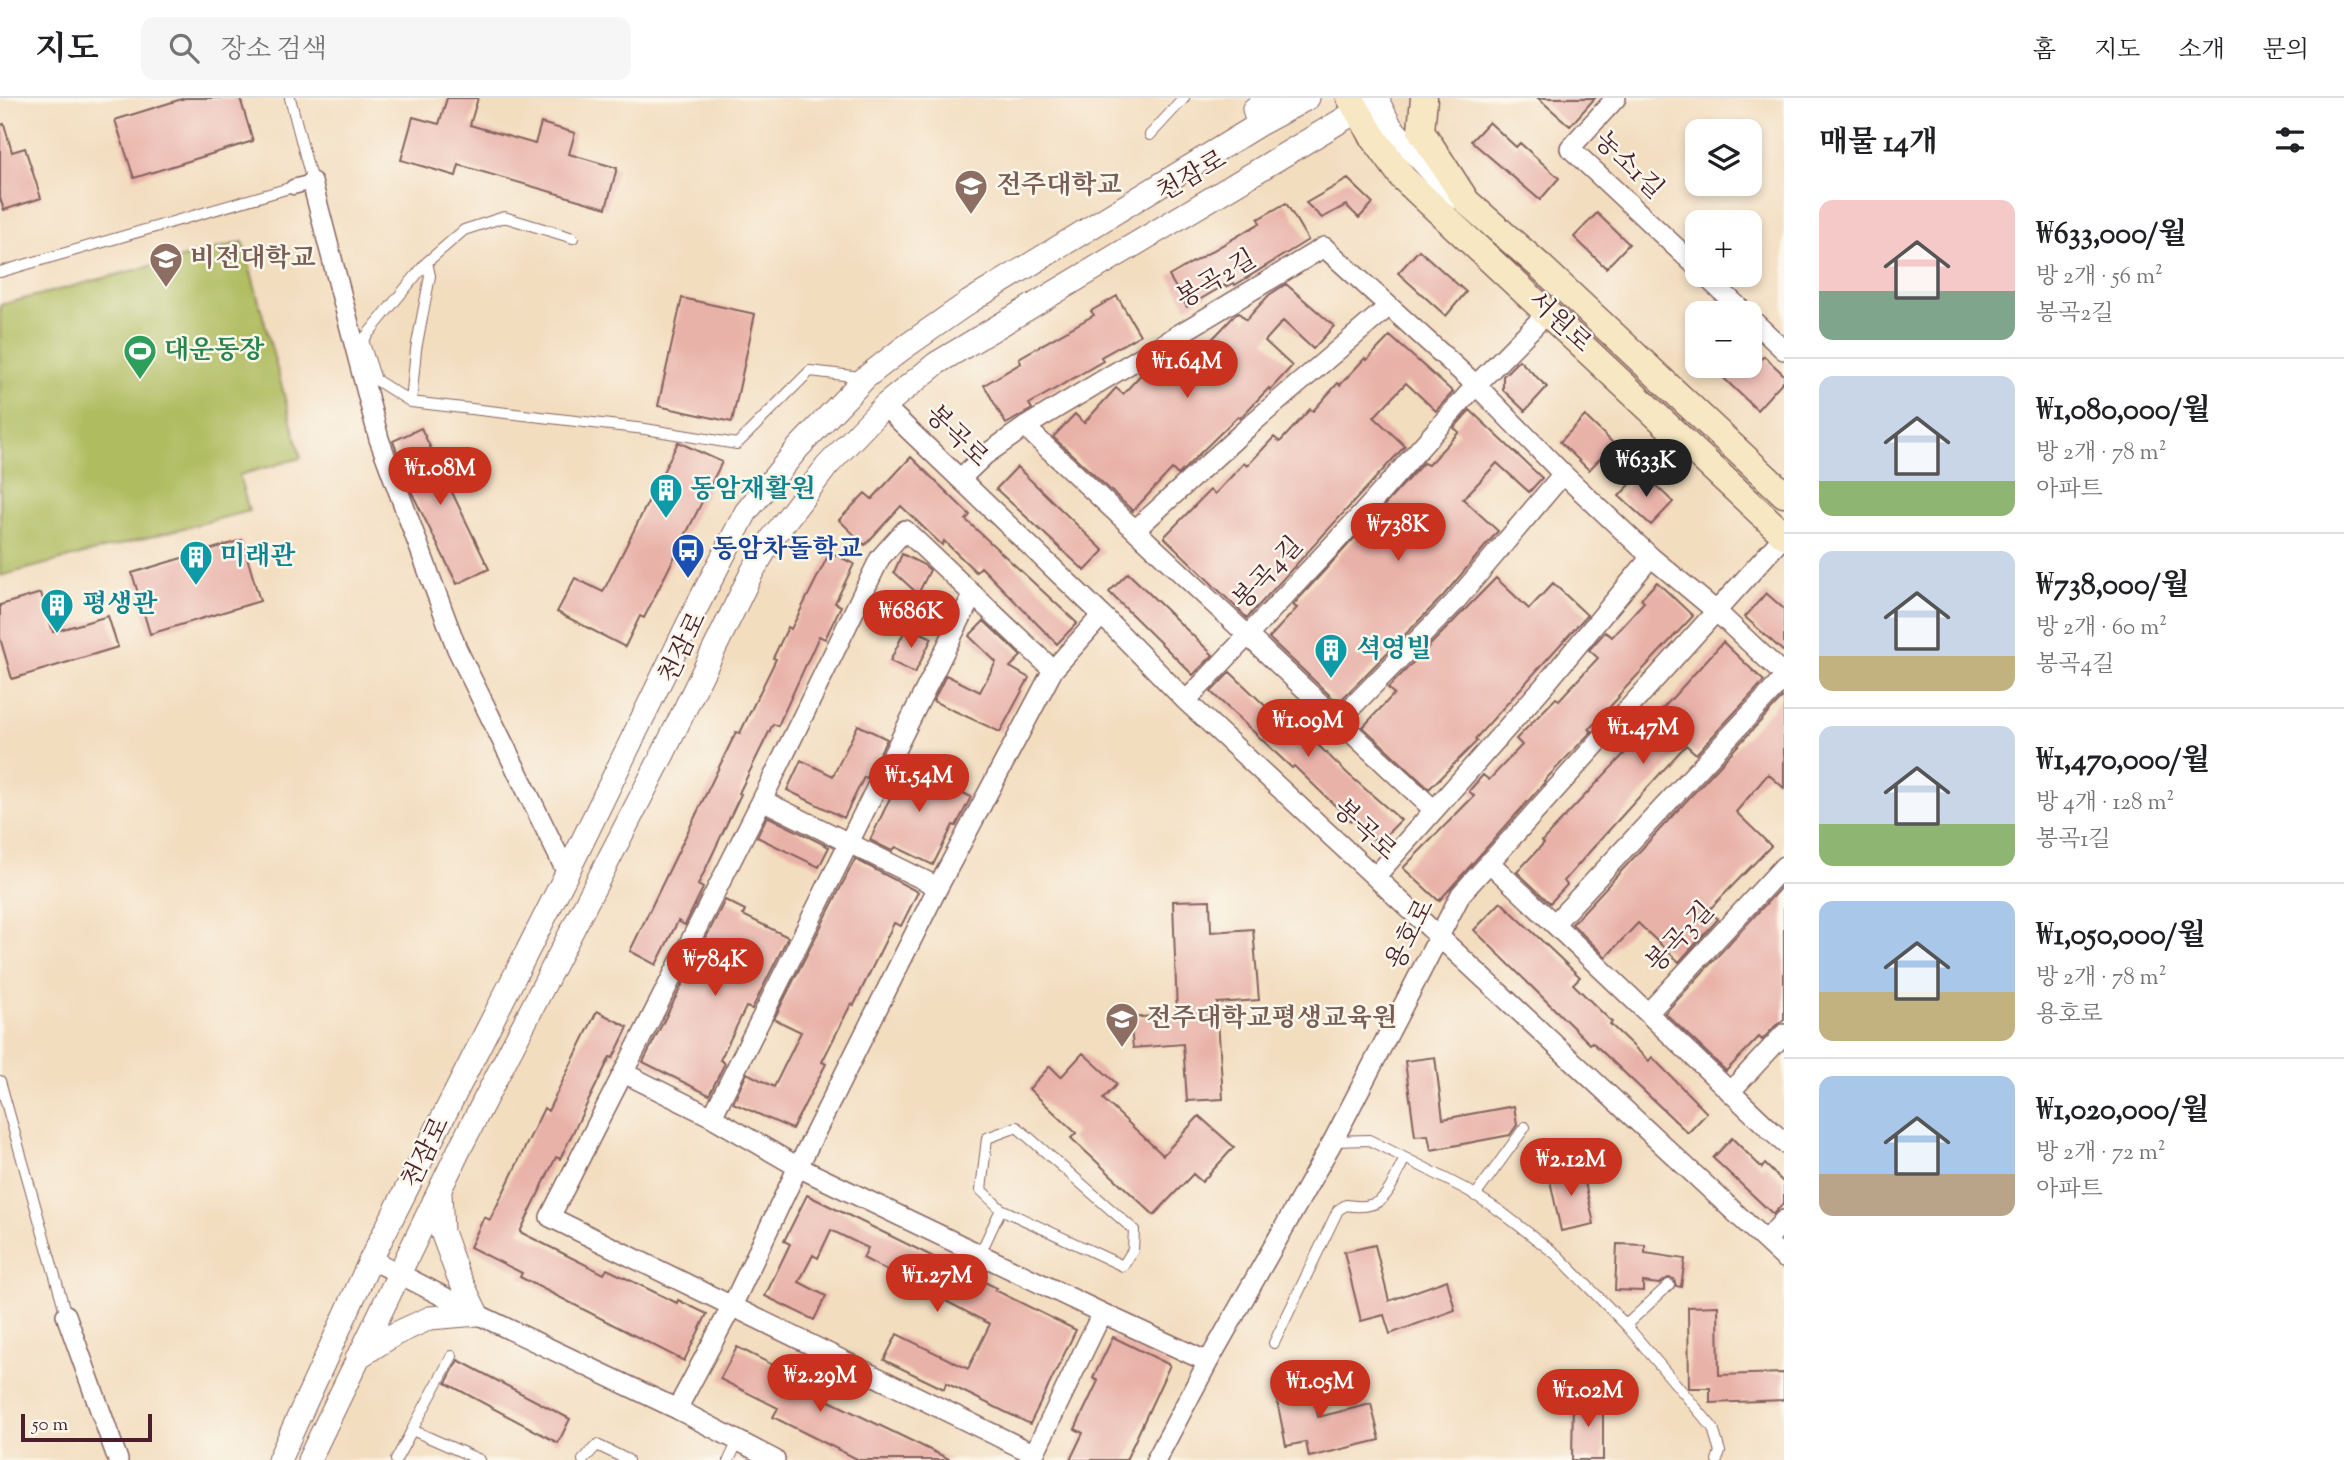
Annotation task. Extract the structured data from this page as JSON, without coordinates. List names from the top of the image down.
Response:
{
  "streets": {
    "main road": ["서원로"],
    "street": [
      "농소1길",
      "천잠로",
      "봉곡2길",
      "봉곡로",
      "봉곡4길",
      "용호로",
      "봉곡3길"
    ]
  },
  "crossings": [
    ["천잠로", "서원로"],
    ["천잠로", "봉곡로"],
    ["봉곡2길", "봉곡로"],
    ["봉곡2길", "봉곡4길"],
    ["봉곡2길", "용호로"],
    ["서원로", "용호로"],
    ["봉곡로", "용호로"],
    ["용호로", "봉곡3길"]
  ],
  "places": {
    "school or university": ["전주대학교", "비전대학교", "전주대학교평생교육원"],
    "sports": ["대운동장"],
    "building": [
      "동암재활원",
      "미래관",
      "평생관",
      "셕영빌"
    ],
    "bus stop": ["동암차돌학교"]
  },
  "scale_bar": "50 m",
  "page": {
    "header": "지도",
    "search": "장소 검색",
    "nav": [
      "홈",
      "지도",
      "소개",
      "문의"
    ],
    "heading": "매물 14개",
    "map_buttons": ["+", "−"],
    "list": [
      {
        "name": "₩633,000/월",
        "note": "방 2개 · 56 m² · 봉곡2길"
      },
      {
        "name": "₩1,080,000/월",
        "note": "방 2개 · 78 m² · 아파트"
      },
      {
        "name": "₩738,000/월",
        "note": "방 2개 · 60 m² · 봉곡4길"
      },
      {
        "name": "₩1,470,000/월",
        "note": "방 4개 · 128 m² · 봉곡1길"
      },
      {
        "name": "₩1,050,000/월",
        "note": "방 2개 · 78 m² · 용호로"
      },
      {
        "name": "₩1,020,000/월",
        "note": "방 2개 · 72 m² · 아파트"
      }
    ],
    "price": [
      "₩1.64M",
      "₩633K",
      "₩1.08M",
      "₩738K",
      "₩686K",
      "₩1.09M",
      "₩1.47M",
      "₩1.54M",
      "₩784K",
      "₩2.12M",
      "₩1.27M",
      "₩2.29M",
      "₩1.05M",
      "₩1.02M"
    ],
    "scale": "50 m"
  }
}
